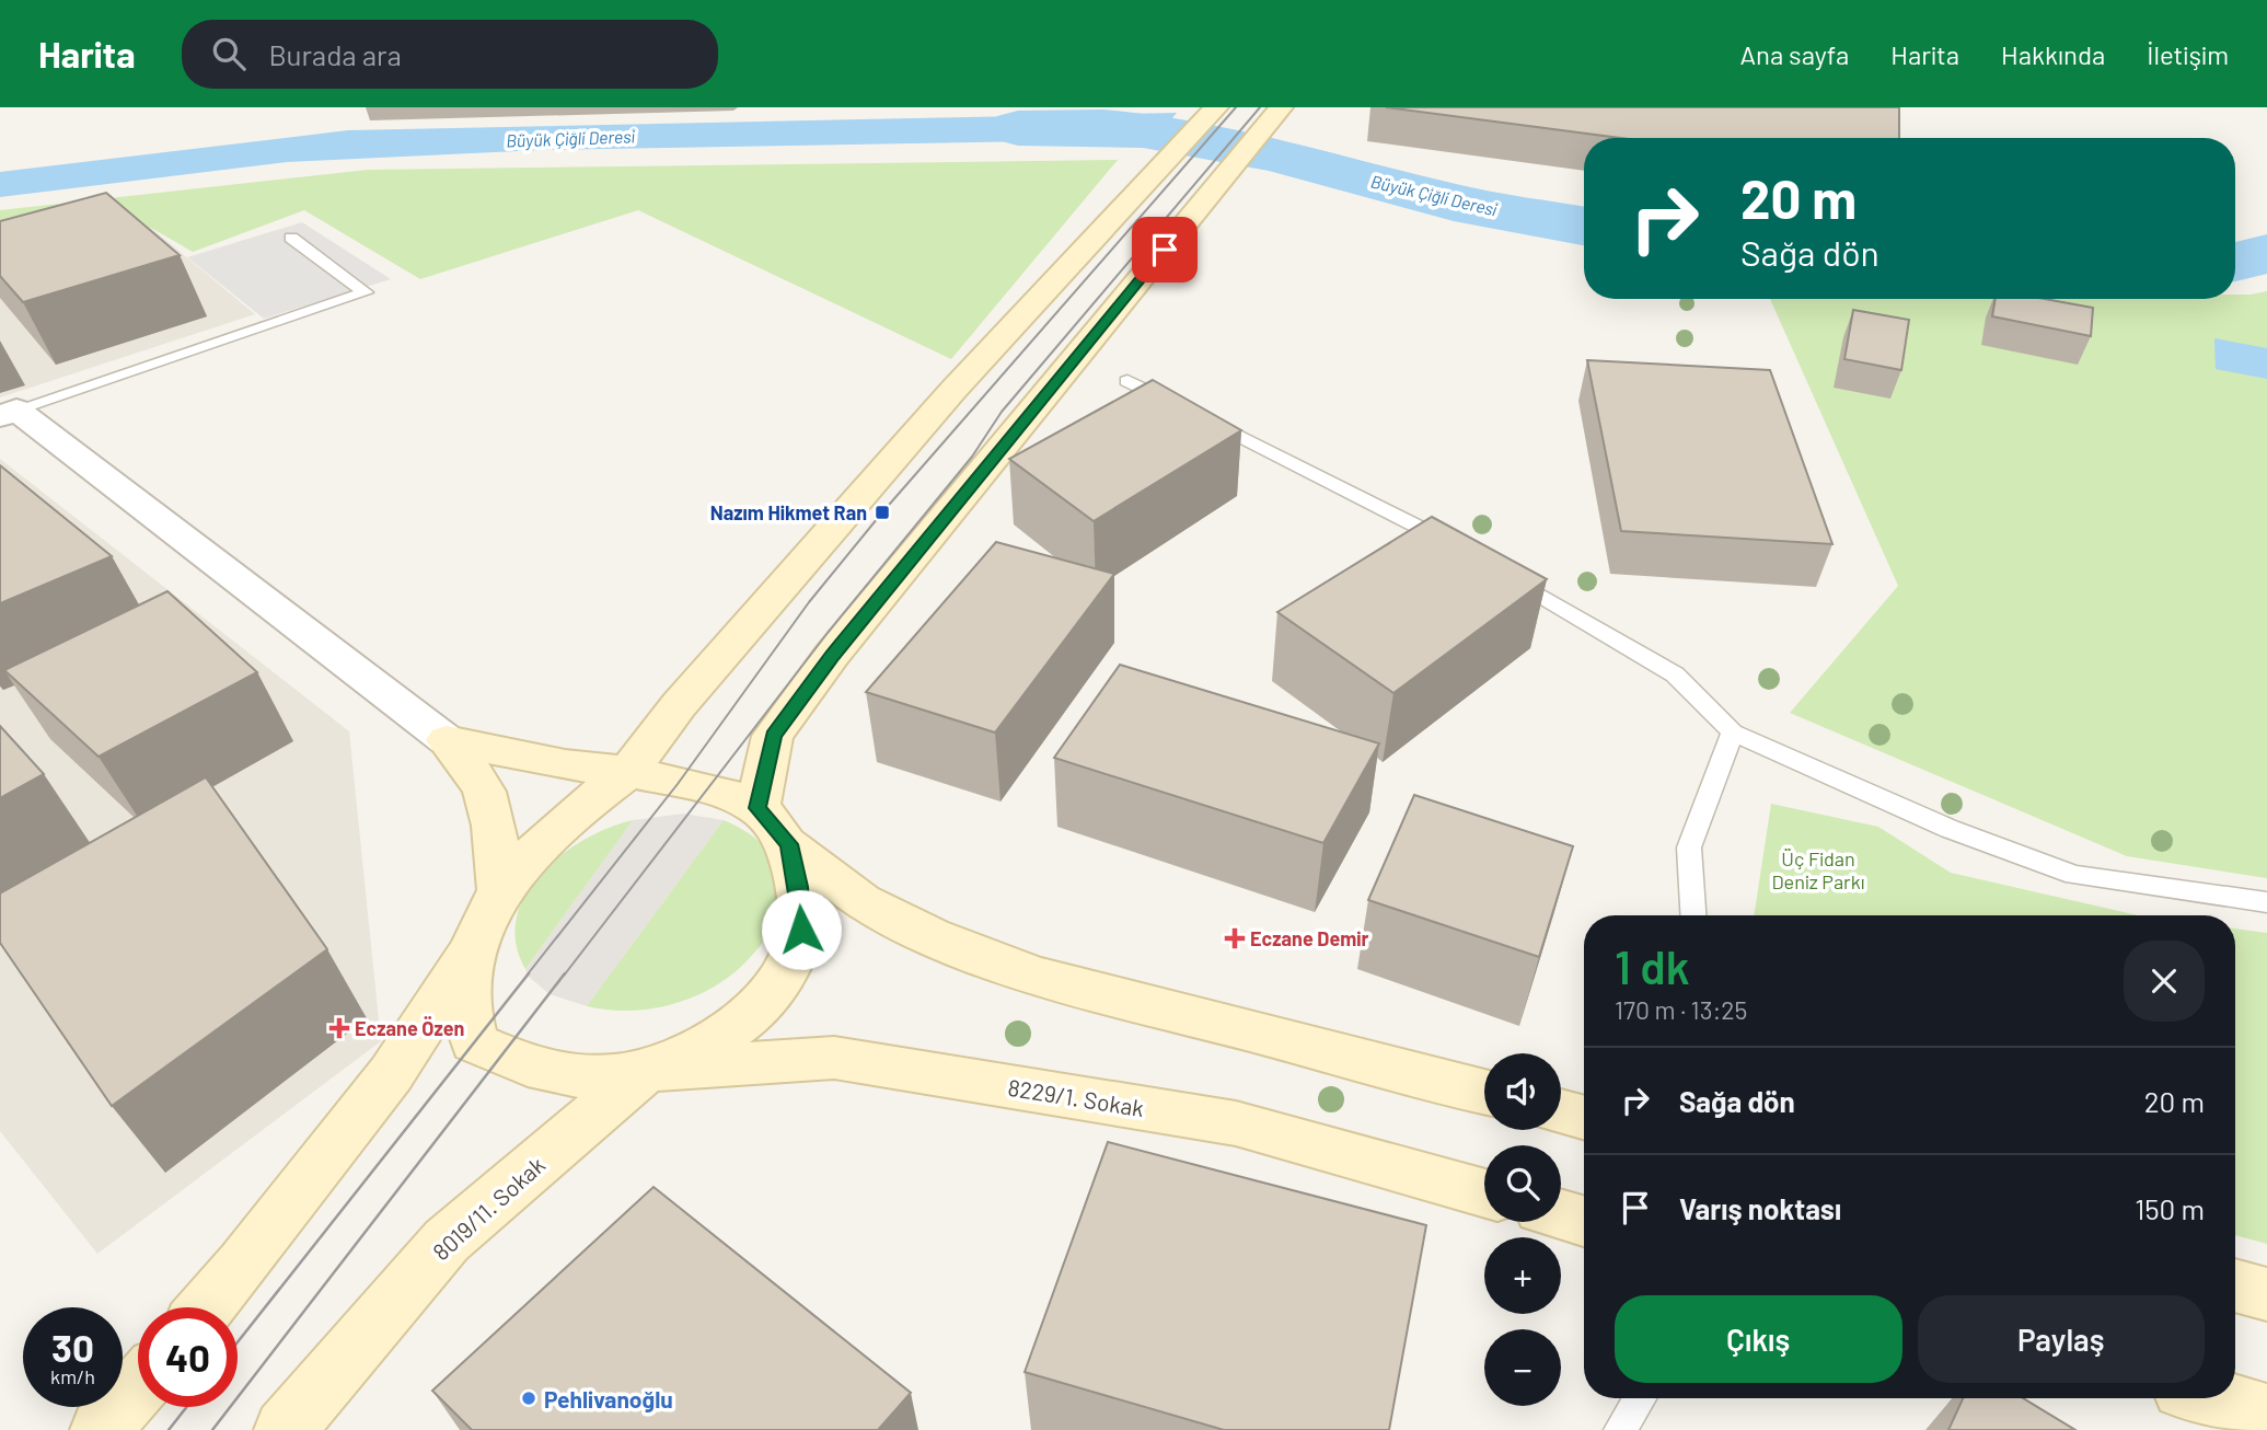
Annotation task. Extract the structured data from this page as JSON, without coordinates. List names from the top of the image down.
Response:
{
  "streets": {
    "street": ["8229/1. Sokak", "8019/11. Sokak"]
  },
  "crossings": [
    ["8229/1. Sokak", "8019/11. Sokak"]
  ],
  "water": ["Büyük Çiğli Deresi"],
  "parks": ["Üç Fidan Deniz Parkı"],
  "places": {
    "transit": ["Nazım Hikmet Ran"],
    "health": ["Eczane Demir", "Eczane Özen"],
    "other": ["Pehlivanoğlu"]
  },
  "page": {
    "header": "Harita",
    "search": "Burada ara",
    "nav": [
      "Ana sayfa",
      "Harita",
      "Hakkında",
      "İletişim"
    ],
    "turn": ["20 m", "Sağa dön"],
    "heading": ["1 dk", "170 m · 13:25"],
    "list": [
      {
        "name": "Sağa dön",
        "value": "20 m"
      },
      {
        "name": "Varış noktası",
        "value": "150 m"
      }
    ],
    "map_buttons": ["+", "−"],
    "buttons": ["Çıkış", "Paylaş"],
    "speed": "30 km/h",
    "limit": "40"
  }
}
